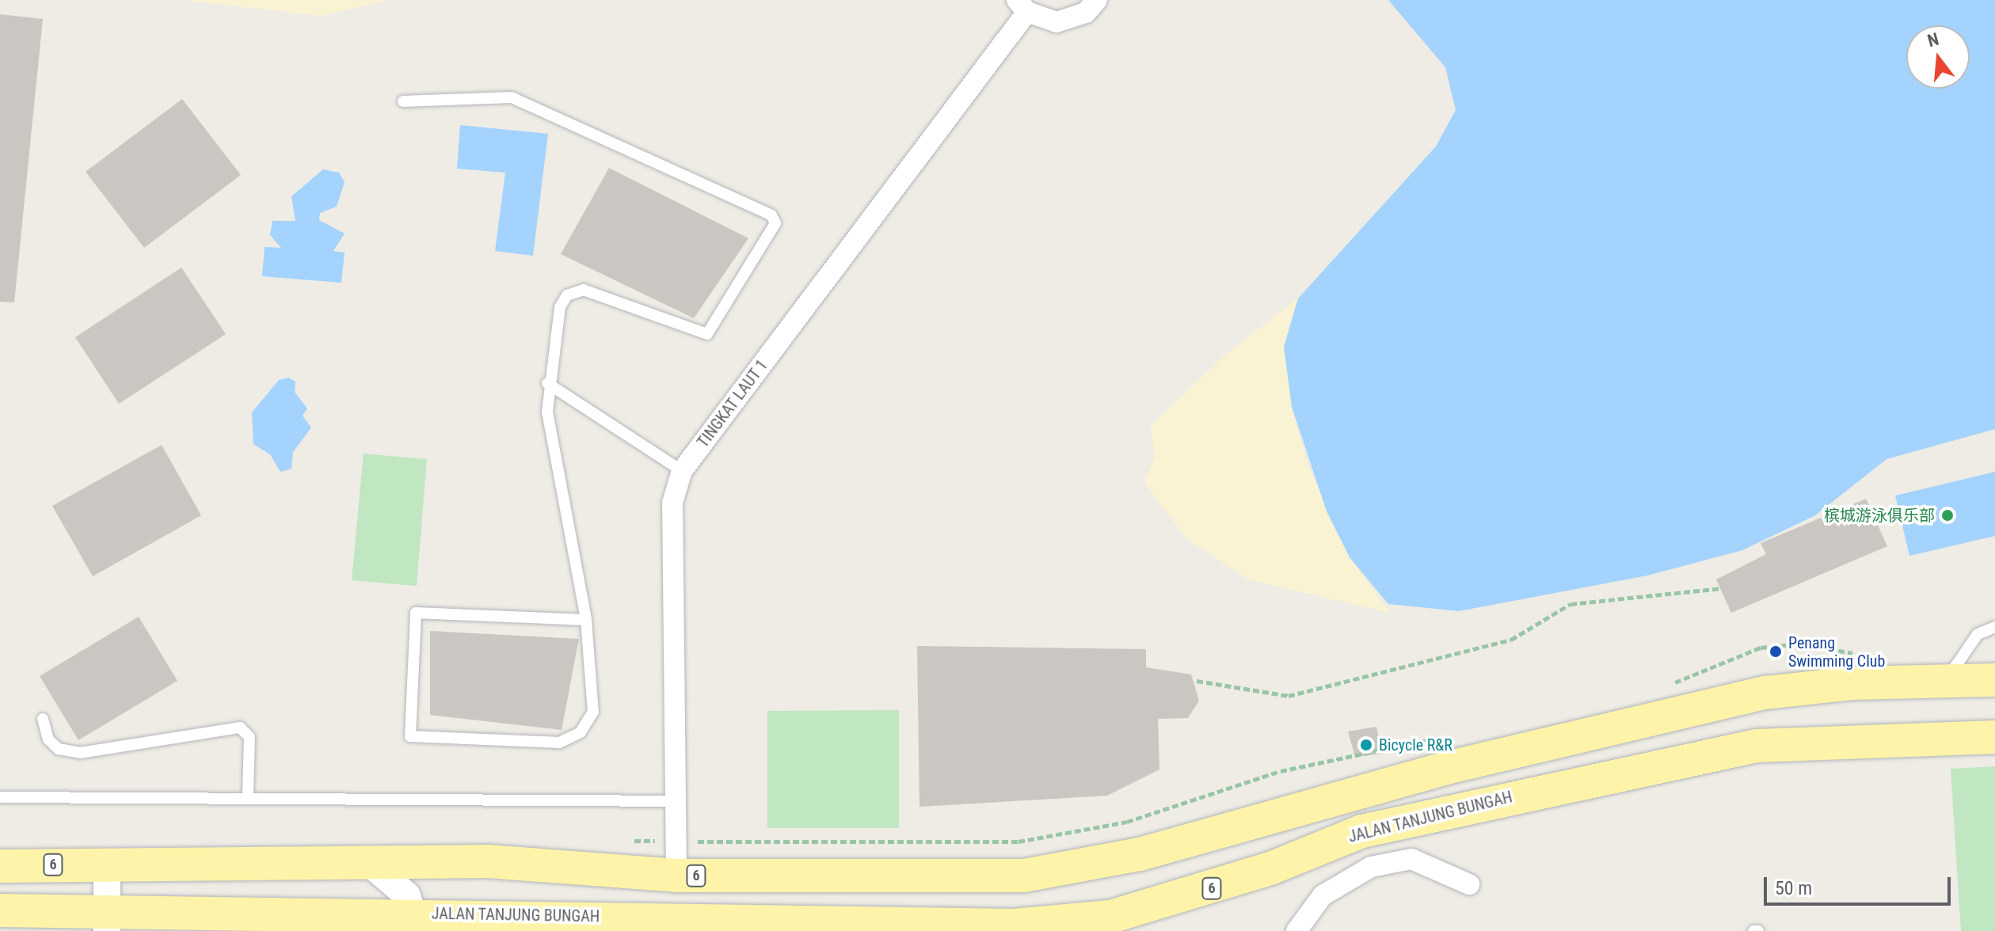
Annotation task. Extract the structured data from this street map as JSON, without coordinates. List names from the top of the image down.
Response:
{
  "streets": {
    "main road": ["JALAN TANJUNG BUNGAH", "6"],
    "street": ["TINGKAT LAUT 1"]
  },
  "crossings": [
    ["TINGKAT LAUT 1", "6"]
  ],
  "places": ["槟城游泳俱乐部", "Penang Swimming Club", "Bicycle R&R"],
  "scale_bar": "50 m",
  "north": "top"
}
